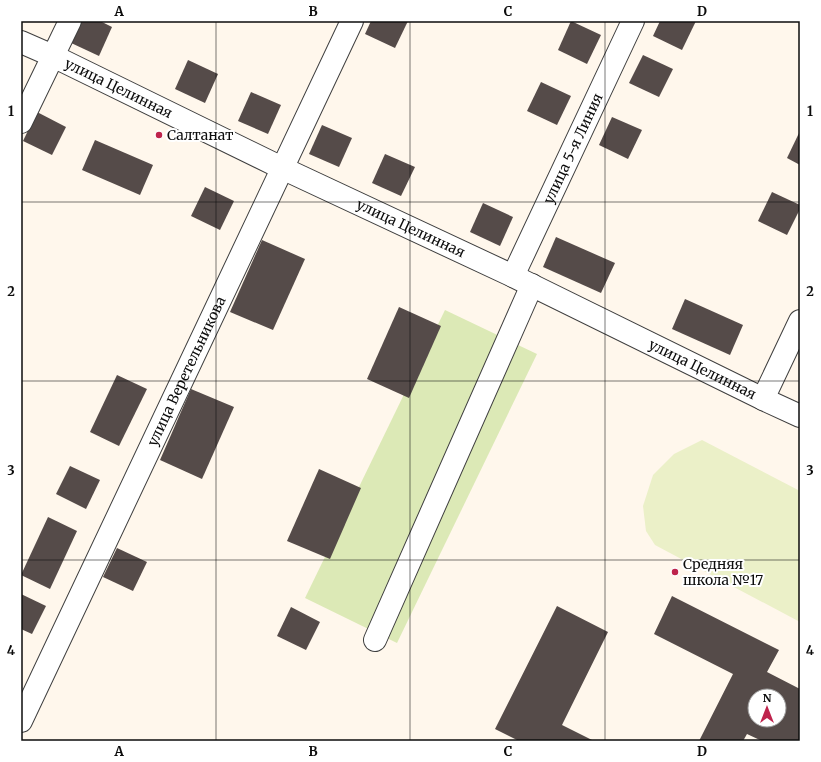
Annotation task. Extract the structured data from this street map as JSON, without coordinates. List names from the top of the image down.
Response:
{
  "streets": {
    "street": ["улица Целинная", "улица 5-я Линия", "улица Веретельникова"]
  },
  "crossings": [
    ["улица Целинная", "улица 5-я Линия"],
    ["улица Целинная", "улица Веретельникова"]
  ],
  "places": ["Салтанат", "Средняя школа №17"],
  "north": "top",
  "grid": {
    "columns": [
      "A",
      "B",
      "C",
      "D"
    ],
    "rows": [
      "1",
      "2",
      "3",
      "4"
    ]
  }
}
